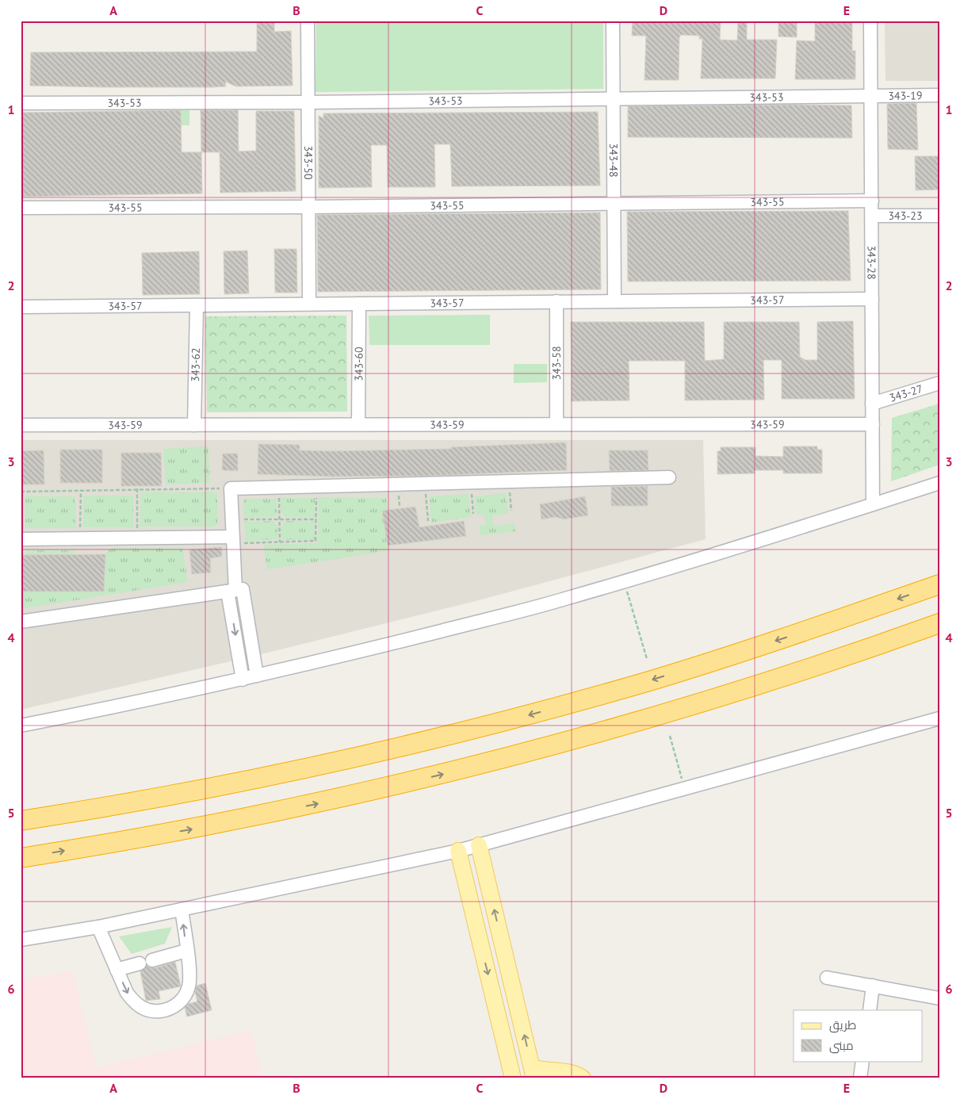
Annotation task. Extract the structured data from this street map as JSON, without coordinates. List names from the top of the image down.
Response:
{
  "streets": {
    "street": [
      "343-19",
      "343-53",
      "343-48",
      "343-50",
      "343-55",
      "343-23",
      "343-28",
      "343-57",
      "343-58",
      "343-60",
      "343-62",
      "343-27",
      "343-59"
    ]
  },
  "crossings": [
    ["343-19", "343-53"],
    ["343-19", "343-28"],
    ["343-53", "343-48"],
    ["343-53", "343-50"],
    ["343-53", "343-28"],
    ["343-48", "343-55"],
    ["343-48", "343-57"],
    ["343-50", "343-55"],
    ["343-50", "343-57"],
    ["343-55", "343-28"],
    ["343-23", "343-28"],
    ["343-28", "343-57"],
    ["343-28", "343-27"],
    ["343-28", "343-59"],
    ["343-57", "343-58"],
    ["343-57", "343-60"],
    ["343-57", "343-62"],
    ["343-58", "343-59"],
    ["343-60", "343-59"],
    ["343-62", "343-59"]
  ],
  "legend": ["طريق", "مبنى"],
  "grid": {
    "columns": [
      "A",
      "B",
      "C",
      "D",
      "E"
    ],
    "rows": [
      "1",
      "2",
      "3",
      "4",
      "5",
      "6"
    ]
  }
}
